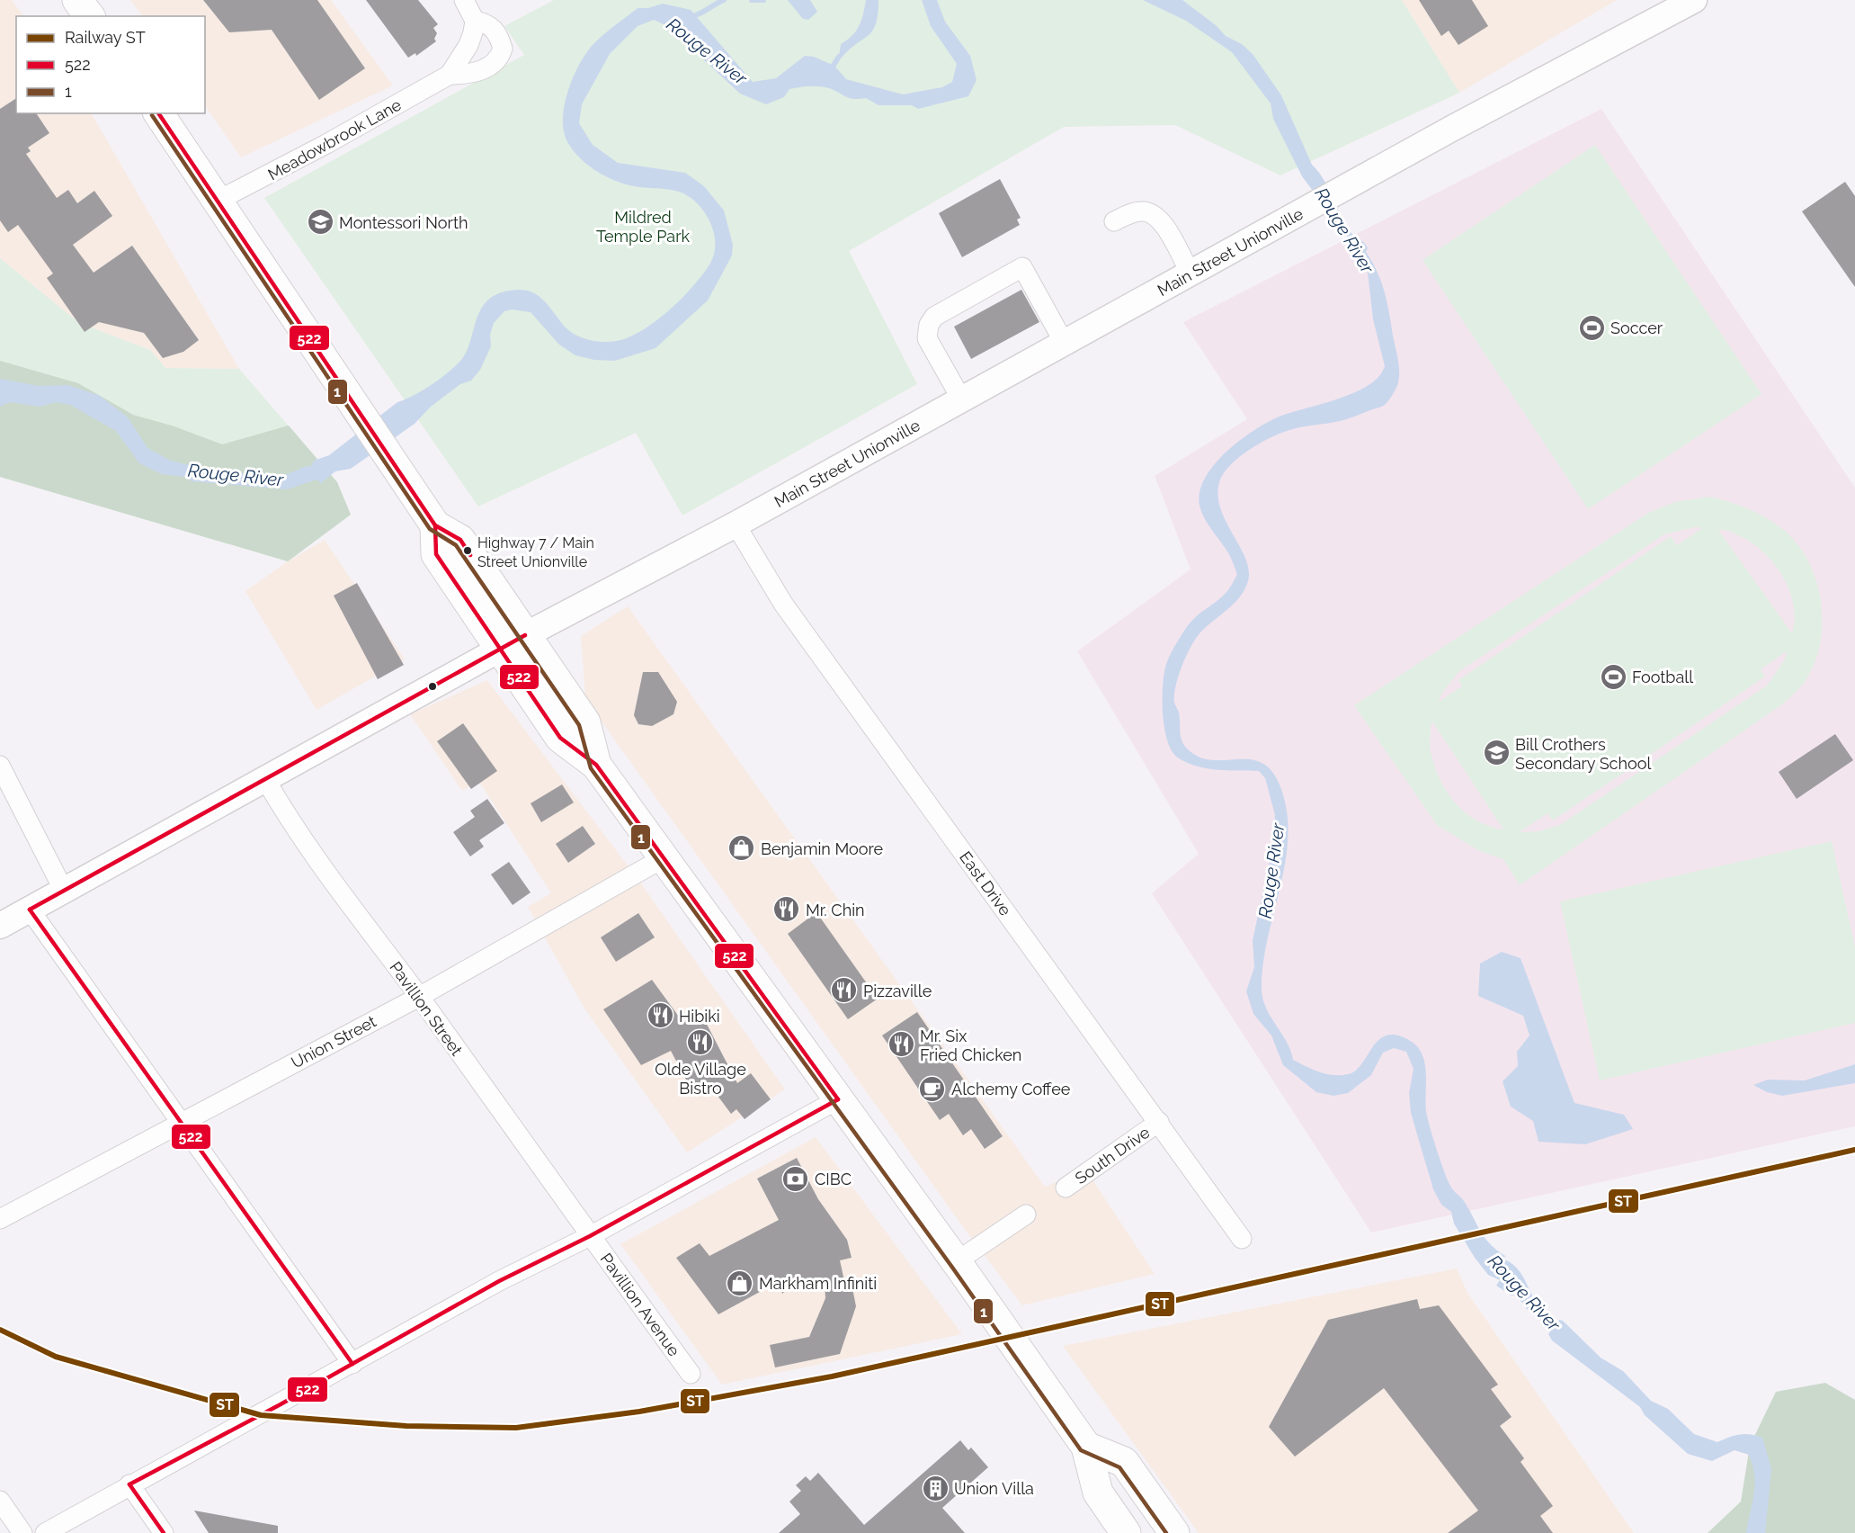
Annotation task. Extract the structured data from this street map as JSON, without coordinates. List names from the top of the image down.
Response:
{
  "streets": {
    "main road": ["Main Street Unionville"],
    "street": [
      "Meadowbrook Lane",
      "East Drive",
      "Pavillion Street",
      "Union Street",
      "South Drive",
      "Pavillion Avenue"
    ]
  },
  "crossings": [
    ["Main Street Unionville", "East Drive"],
    ["Main Street Unionville", "Pavillion Street"],
    ["East Drive", "South Drive"],
    ["Pavillion Street", "Union Street"],
    ["Pavillion Street", "Pavillion Avenue"]
  ],
  "water": ["Rouge River"],
  "parks": ["Mildred Temple Park"],
  "places": {
    "school or university": ["Montessori North", "Bill Crothers Secondary School"],
    "sports": ["Soccer", "Football"],
    "other": ["Highway 7 / Main Street Unionville"],
    "shop": ["Benjamin Moore", "Markham Infiniti"],
    "restaurant": [
      "Mr. Chin",
      "Pizzaville",
      "Hibiki",
      "Olde Village Bistro",
      "Mr. Six Fried Chicken"
    ],
    "cafe": ["Alchemy Coffee"],
    "bank": ["CIBC"],
    "building": ["Union Villa"]
  },
  "lines": ["transit line 522", "transit line 1", "rail line ST"],
  "legend": ["Railway ST", "522", "1"]
}
